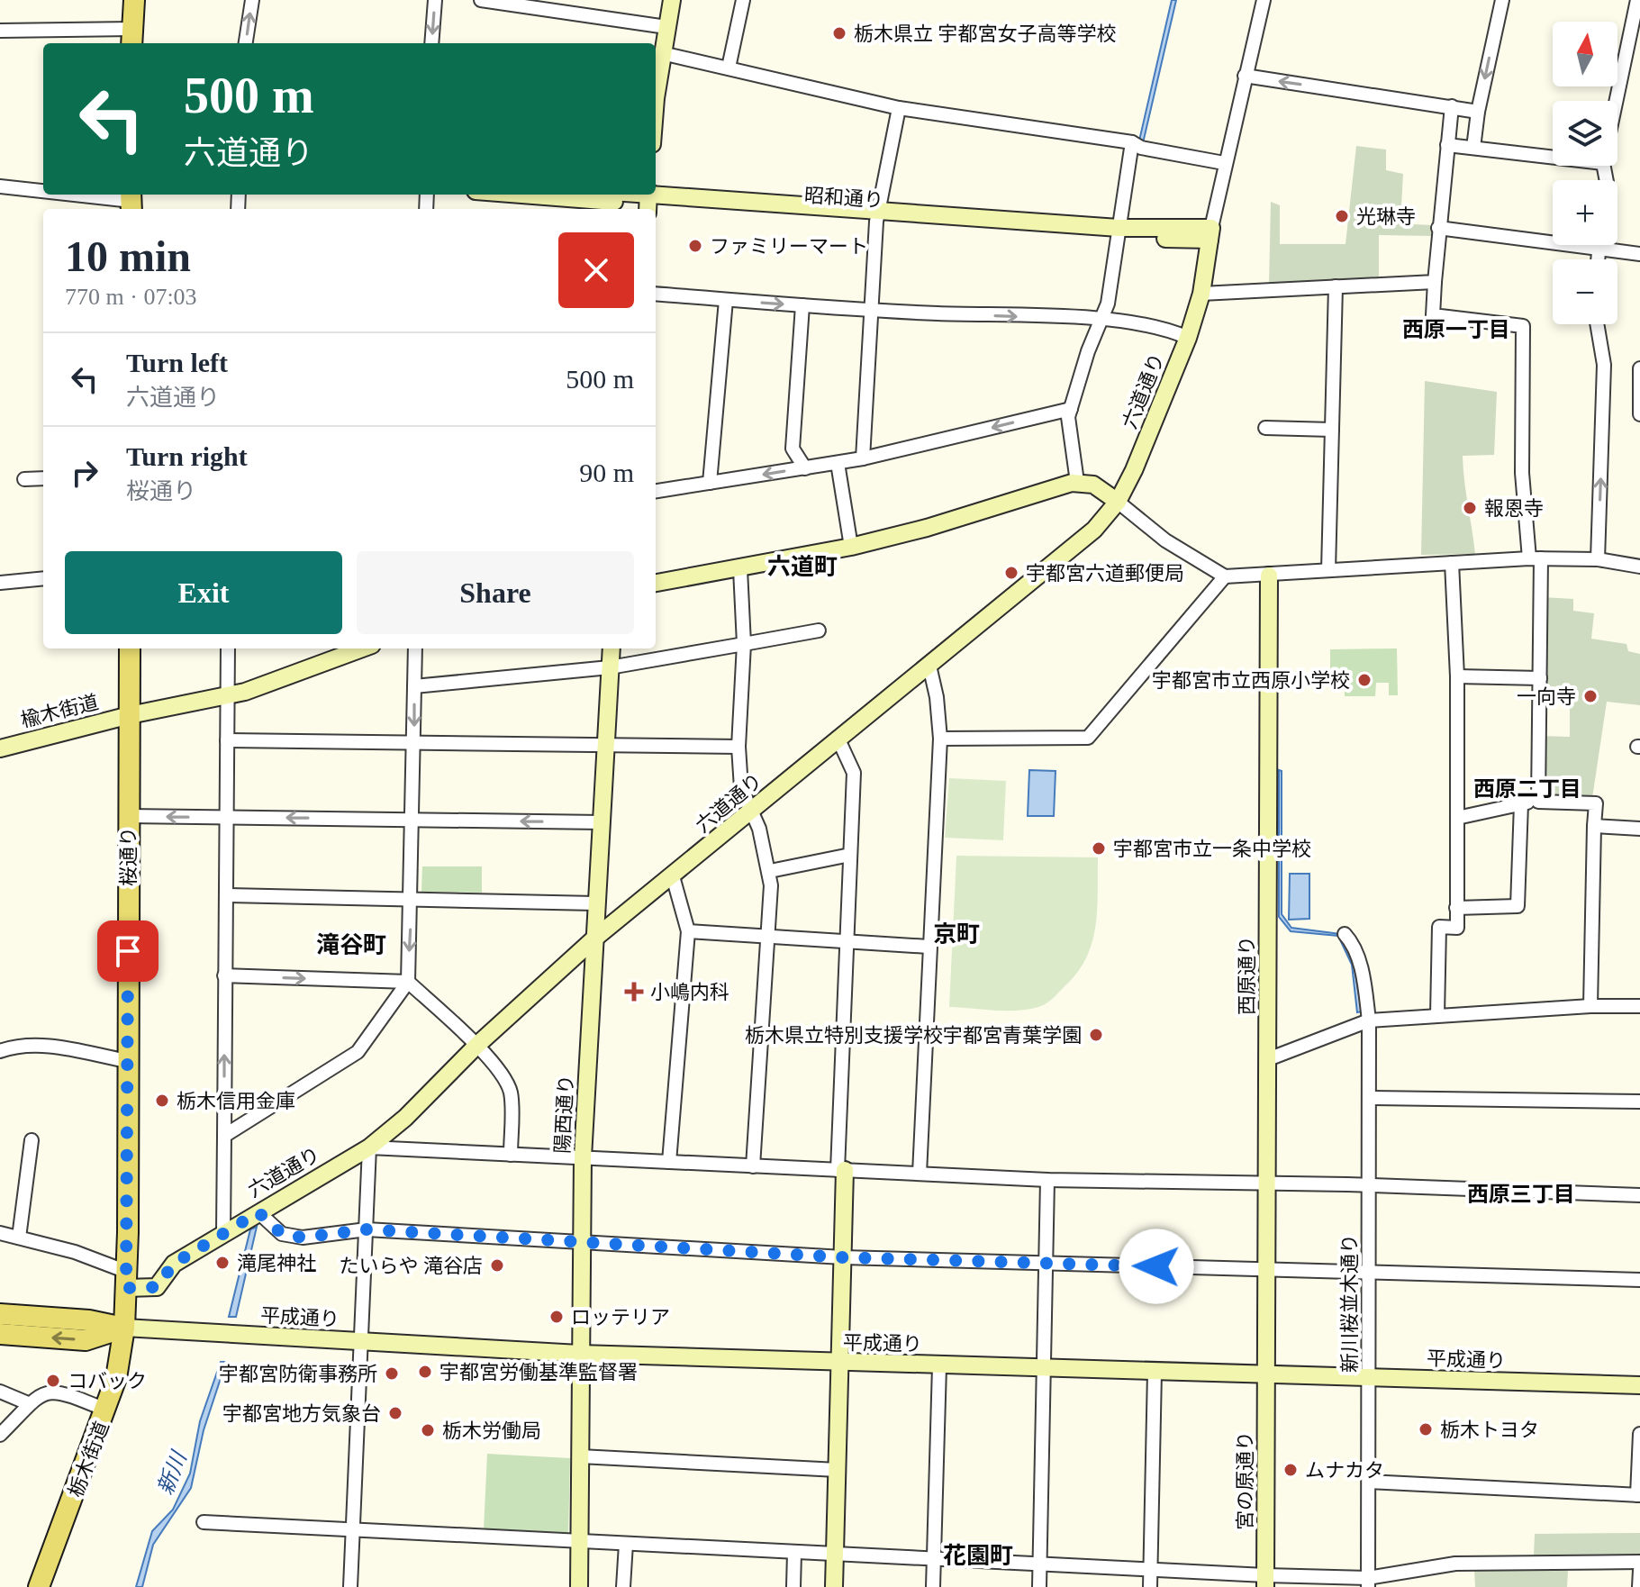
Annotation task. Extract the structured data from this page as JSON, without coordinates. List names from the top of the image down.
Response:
{
  "streets": {
    "main road": ["桜通り", "栃木街道"],
    "street": [
      "昭和通り",
      "六道通り",
      "楡木街道",
      "西原通り",
      "陽西通り",
      "新川桜並木通り",
      "平成通り",
      "宮の原通り"
    ]
  },
  "crossings": [
    ["昭和通り", "六道通り"],
    ["六道通り", "桜通り"],
    ["六道通り", "陽西通り"],
    ["楡木街道", "桜通り"],
    ["桜通り", "平成通り"],
    ["桜通り", "栃木街道"],
    ["西原通り", "平成通り"],
    ["西原通り", "宮の原通り"],
    ["陽西通り", "平成通り"],
    ["新川桜並木通り", "平成通り"],
    ["平成通り", "栃木街道"],
    ["平成通り", "宮の原通り"]
  ],
  "districts": [
    "西原一丁目",
    "六道町",
    "西原二丁目",
    "京町",
    "滝谷町",
    "西原三丁目",
    "花園町"
  ],
  "water": ["新川"],
  "places": {
    "other": [
      "栃木県立 宇都宮女子高等学校",
      "光琳寺",
      "ファミリーマート",
      "報恩寺",
      "宇都宮六道郵便局",
      "宇都宮市立西原小学校",
      "一向寺",
      "宇都宮市立一条中学校",
      "栃木県立特別支援学校宇都宮青葉学園",
      "栃木信用金庫",
      "滝尾神社",
      "たいらや 滝谷店",
      "ロッテリア",
      "宇都宮労働基準監督署",
      "宇都宮防衛事務所",
      "コバック",
      "宇都宮地方気象台",
      "栃木トヨタ",
      "栃木労働局",
      "ムナカタ"
    ],
    "health": ["小嶋内科"]
  },
  "north": "top",
  "page": {
    "map_buttons": ["+", "−"],
    "turn": ["500 m", "六道通り"],
    "heading": ["10 min", "770 m · 07:03"],
    "list": [
      {
        "name": "Turn left",
        "note": "六道通り",
        "value": "500 m"
      },
      {
        "name": "Turn right",
        "note": "桜通り",
        "value": "90 m"
      }
    ],
    "buttons": ["Exit", "Share"]
  }
}
